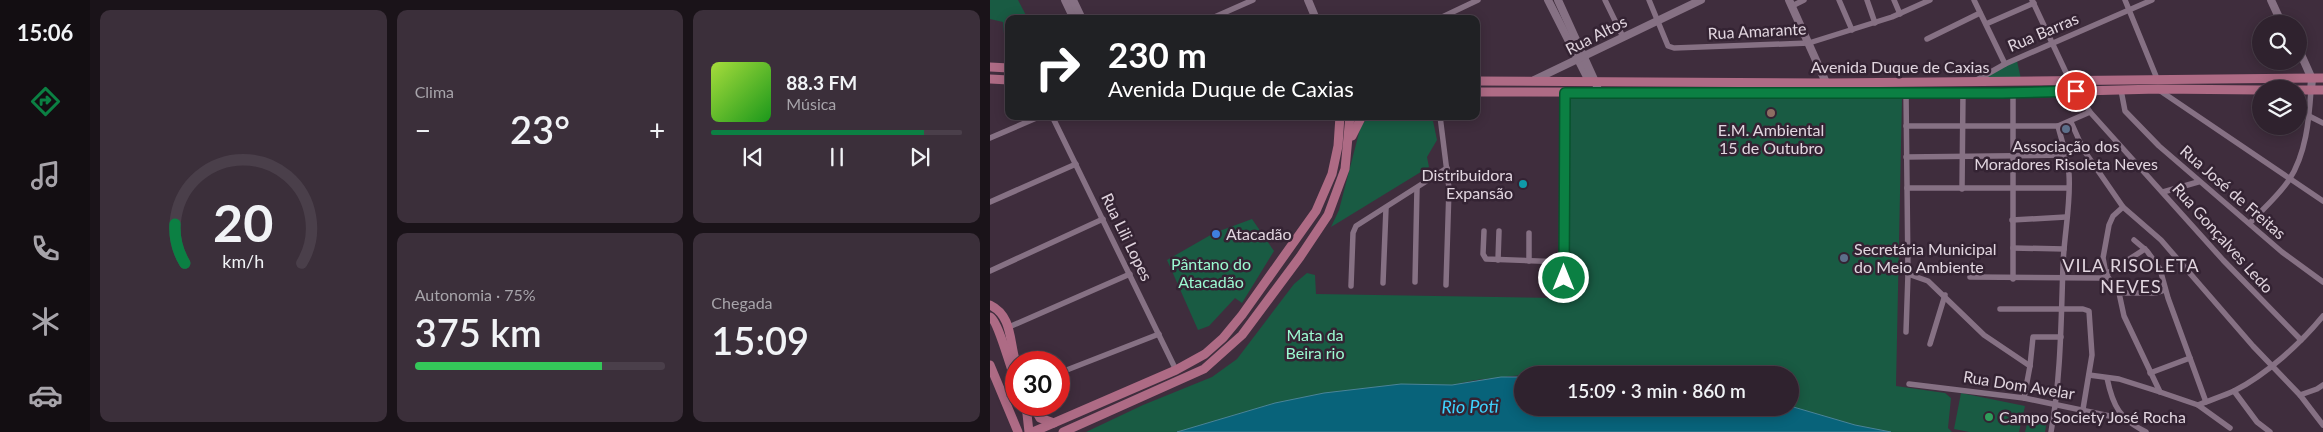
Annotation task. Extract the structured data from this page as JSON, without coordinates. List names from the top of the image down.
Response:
{
  "streets": {
    "main road": ["Avenida Duque de Caxias"],
    "street": [
      "Rua Amarante",
      "Rua Barras",
      "Rua Altos",
      "Rua José de Freitas",
      "Rua Lili Lopes",
      "Rua Gonçalves Ledo",
      "Rua Dom Avelar"
    ]
  },
  "crossings": [
    ["Rua Amarante", "Rua Altos"],
    ["Rua Barras", "Avenida Duque de Caxias"],
    ["Rua Barras", "Rua Gonçalves Ledo"],
    ["Rua Altos", "Avenida Duque de Caxias"],
    ["Avenida Duque de Caxias", "Rua José de Freitas"],
    ["Avenida Duque de Caxias", "Rua Gonçalves Ledo"]
  ],
  "districts": ["VILA RISOLETA NEVES"],
  "water": ["Rio Poti"],
  "parks": ["Pântano do Atacadão", "Mata da Beira rio"],
  "places": [
    "E.M. Ambiental 15 de Outubro",
    "Associação dos Moradores Risoleta Neves",
    "Distribuidora Expansão",
    "Atacadão",
    "Secretária Municipal do Meio Ambiente",
    "Campo Society José Rocha"
  ],
  "page": {
    "tabs": "15:06",
    "tile": [
      "Clima",
      ["Autonomia · 75%", "375 km"],
      ["Chegada", "15:09"]
    ],
    "turn": ["230 m", "Avenida Duque de Caxias"],
    "song": ["88.3 FM", "Música"],
    "heat": ["−", "23°", "+"],
    "limit": "30",
    "trip": "15:09 · 3 min · 860 m",
    "gauge": ["20", "km/h"]
  }
}
